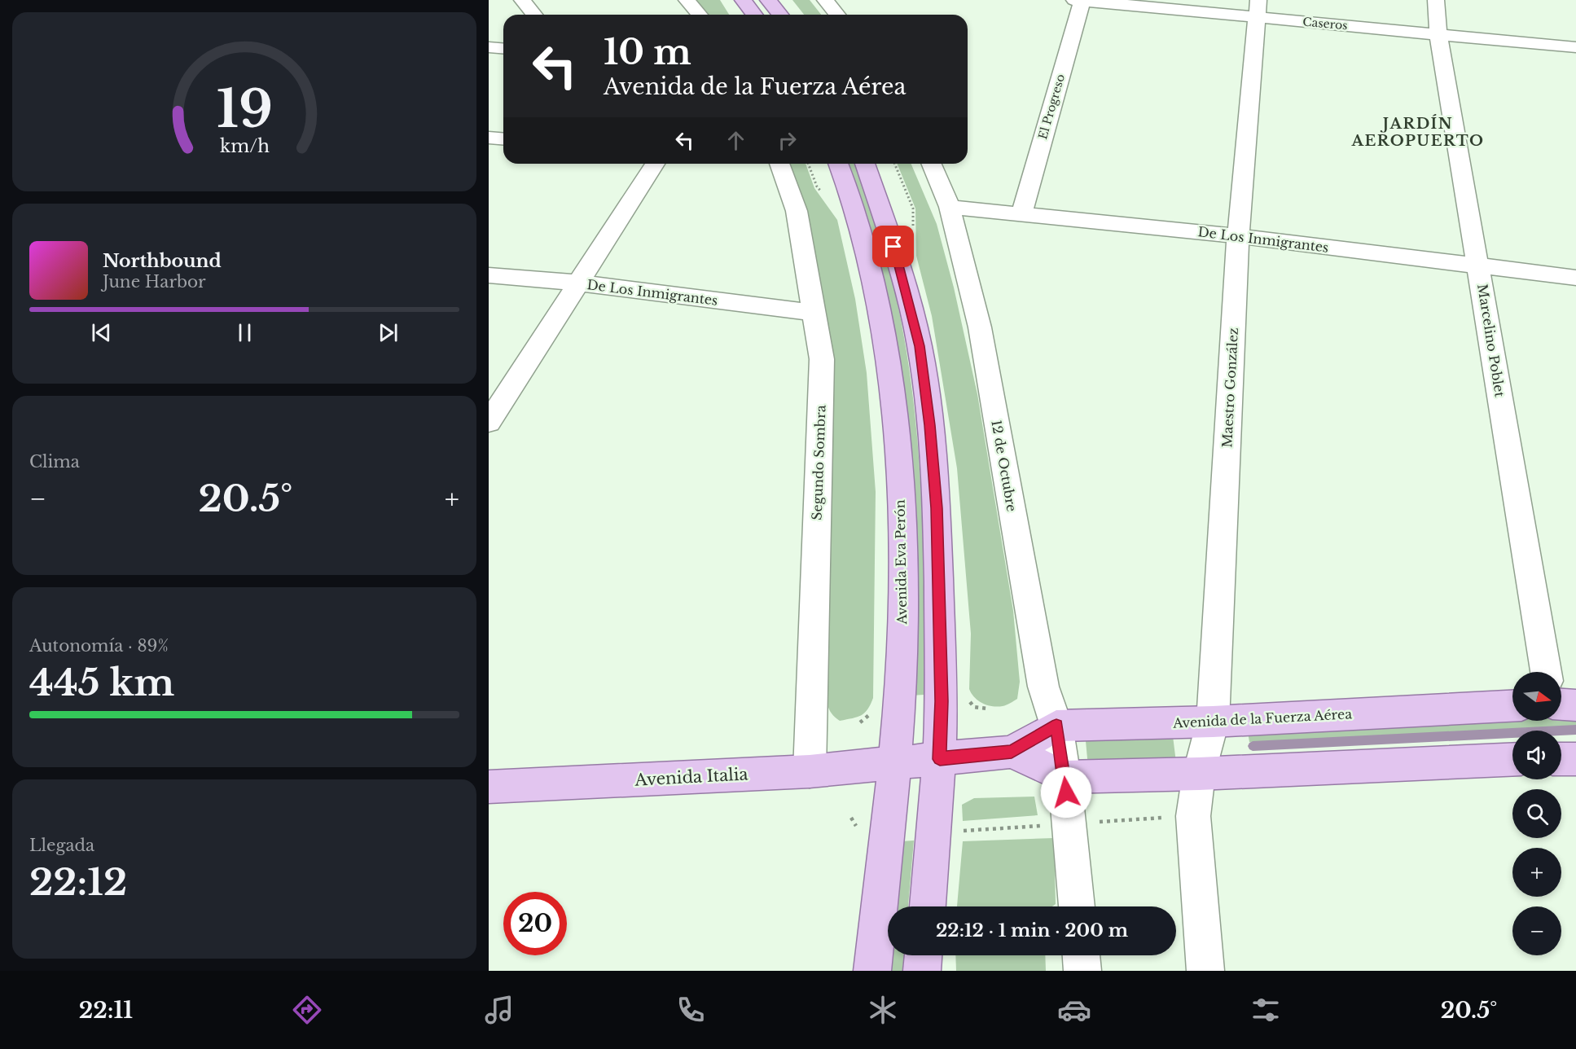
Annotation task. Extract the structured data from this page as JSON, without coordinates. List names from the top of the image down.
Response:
{
  "streets": {
    "main road": ["Avenida Eva Perón", "Avenida de la Fuerza Aérea", "Avenida Italia"],
    "street": [
      "Caseros",
      "El Progreso",
      "De Los Inmigrantes",
      "Marcelino Poblet",
      "Maestro González",
      "Segundo Sombra",
      "12 de Octubre"
    ]
  },
  "crossings": [
    ["Caseros", "El Progreso"],
    ["Caseros", "Marcelino Poblet"],
    ["Caseros", "Maestro González"],
    ["El Progreso", "De Los Inmigrantes"],
    ["De Los Inmigrantes", "Marcelino Poblet"],
    ["De Los Inmigrantes", "Maestro González"],
    ["De Los Inmigrantes", "Segundo Sombra"],
    ["De Los Inmigrantes", "12 de Octubre"],
    ["Maestro González", "Avenida de la Fuerza Aérea"],
    ["Segundo Sombra", "Avenida Italia"],
    ["12 de Octubre", "Avenida de la Fuerza Aérea"],
    ["Avenida Eva Perón", "Avenida de la Fuerza Aérea"],
    ["Avenida Eva Perón", "Avenida Italia"],
    ["Avenida de la Fuerza Aérea", "Avenida Italia"]
  ],
  "districts": ["JARDÍN AEROPUERTO"],
  "north": "right",
  "page": {
    "turn": ["10 m", "Avenida de la Fuerza Aérea"],
    "song": ["Northbound", "June Harbor"],
    "tile": [
      "Clima",
      ["Autonomía · 89%", "445 km"],
      ["Llegada", "22:12"]
    ],
    "heat": ["−", "20.5°", "+"],
    "map_buttons": ["+", "−"],
    "limit": "20",
    "trip": "22:12 · 1 min · 200 m",
    "tabs": ["22:11", "20.5°"],
    "gauge": ["19", "km/h"]
  }
}
